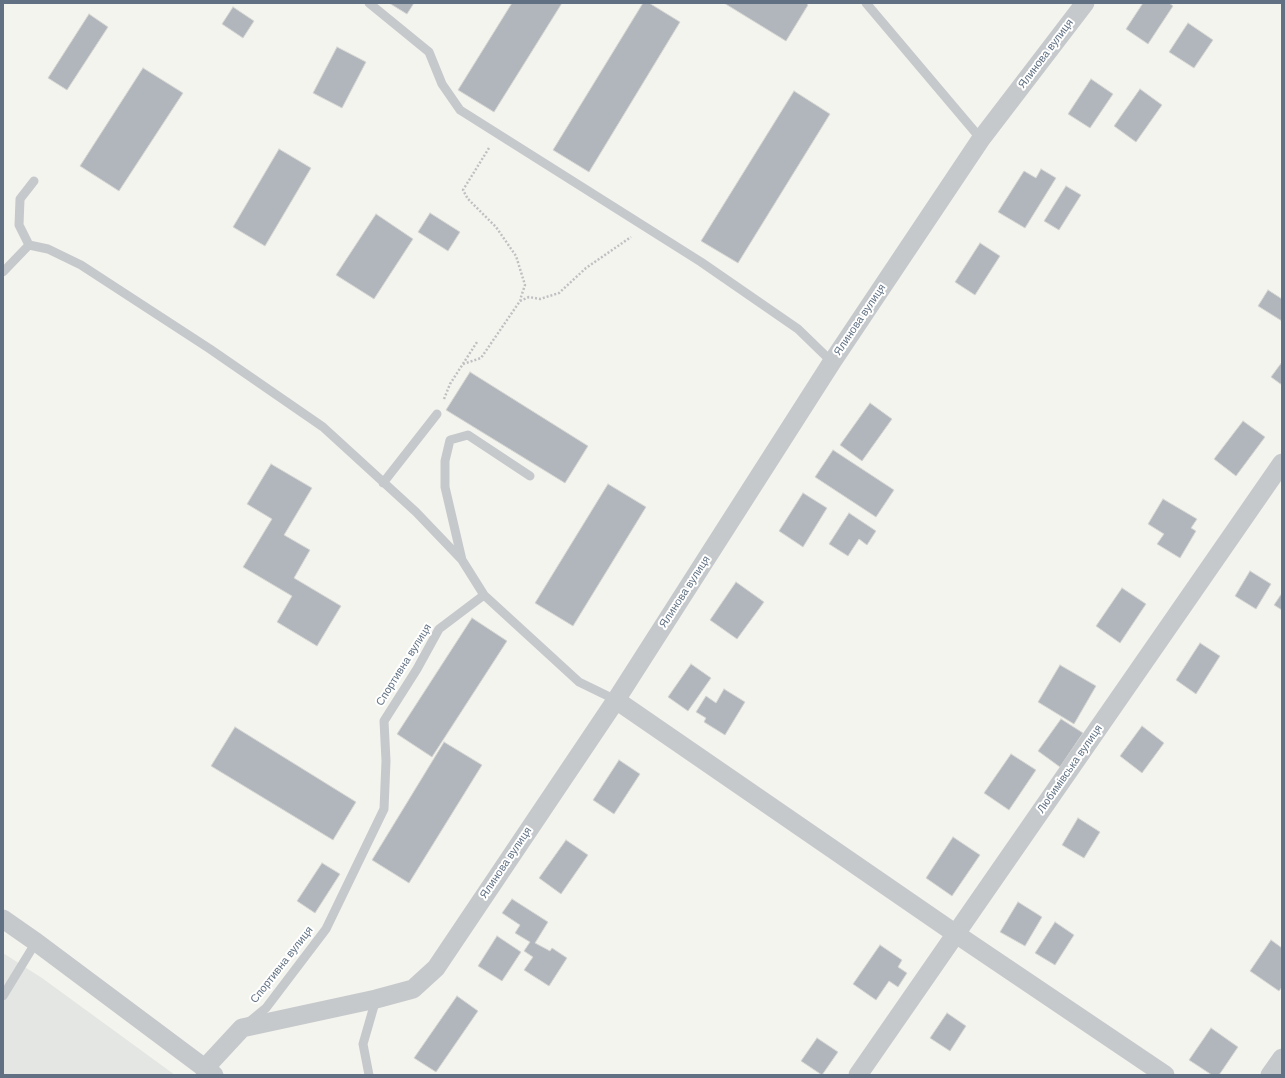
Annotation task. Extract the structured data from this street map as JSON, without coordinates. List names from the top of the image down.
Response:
{
  "streets": {
    "street": ["Ялинова вулиця", "Любимівська вулиця"],
    "lane": ["Спортивна вулиця"]
  },
  "crossings": [
    ["Ялинова вулиця", "Спортивна вулиця"]
  ]
}
